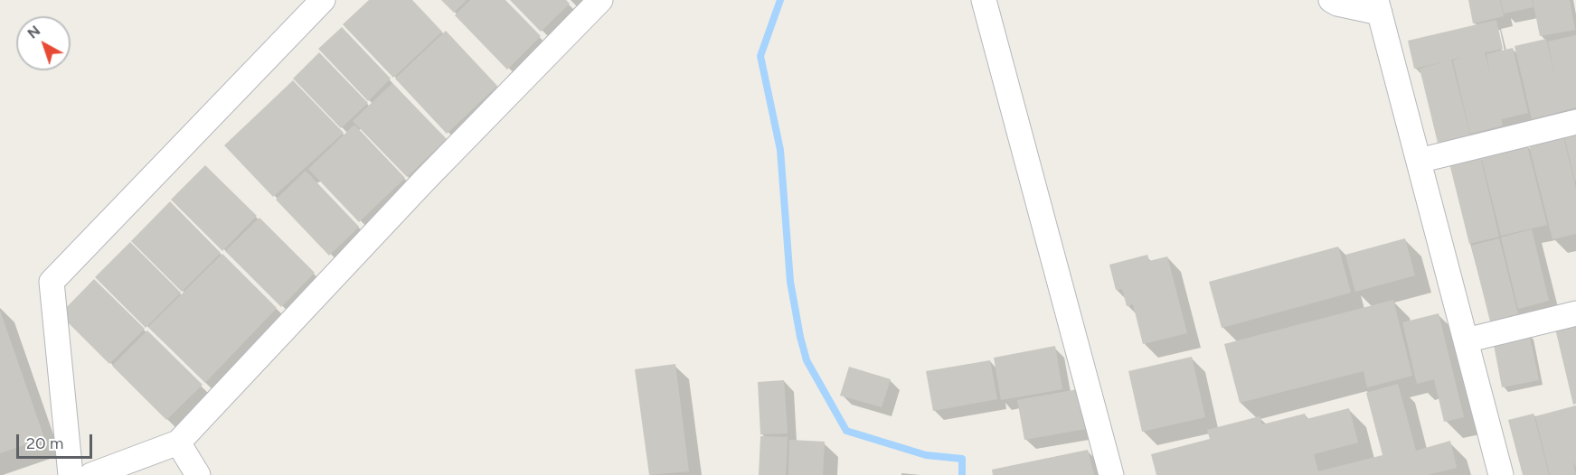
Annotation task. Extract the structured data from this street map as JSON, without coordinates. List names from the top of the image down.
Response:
{
  "scale_bar": "20 m",
  "north": "top left"
}
